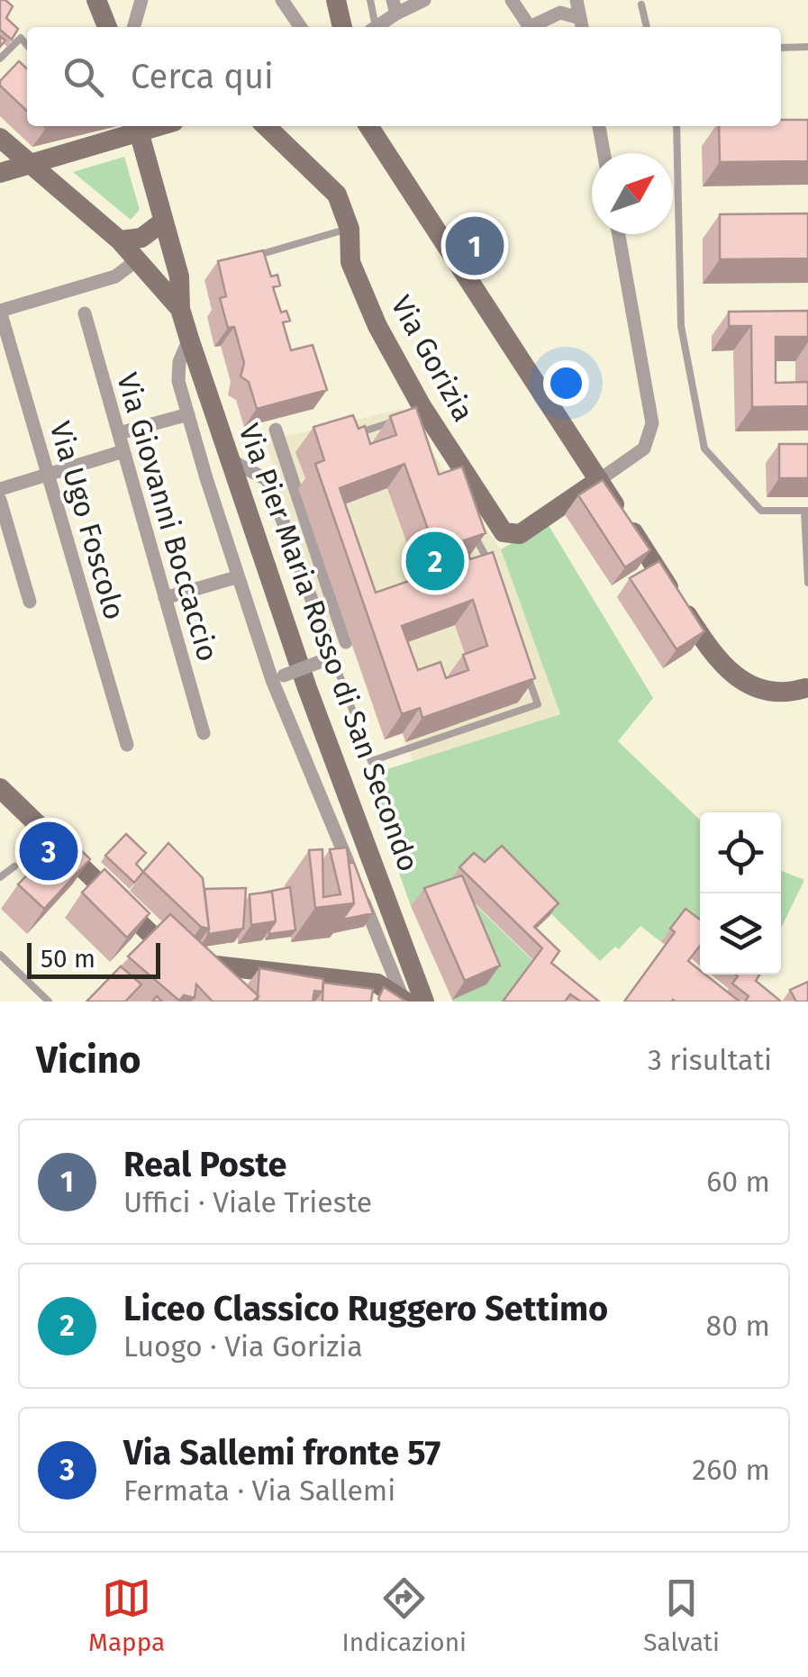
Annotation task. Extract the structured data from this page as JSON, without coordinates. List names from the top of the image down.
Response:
{
  "streets": {
    "street": [
      "Via Gorizia",
      "Via Giovanni Boccaccio",
      "Via Ugo Foscolo",
      "Via Pier Maria Rosso di San Secondo"
    ]
  },
  "scale_bar": "50 m",
  "north": "top right",
  "page": {
    "search": "Cerca qui",
    "pins": ["1", "2", "3"],
    "scale": "50 m",
    "heading": ["Vicino", "3 risultati"],
    "list": [
      {
        "mark": "1",
        "name": "Real Poste",
        "note": "Uffici · Viale Trieste",
        "value": "60 m"
      },
      {
        "mark": "2",
        "name": "Liceo Classico Ruggero Settimo",
        "note": "Luogo · Via Gorizia",
        "value": "80 m"
      },
      {
        "mark": "3",
        "name": "Via Sallemi fronte 57",
        "note": "Fermata · Via Sallemi",
        "value": "260 m"
      }
    ],
    "nav": ["Mappa", "Indicazioni", "Salvati"]
  }
}
